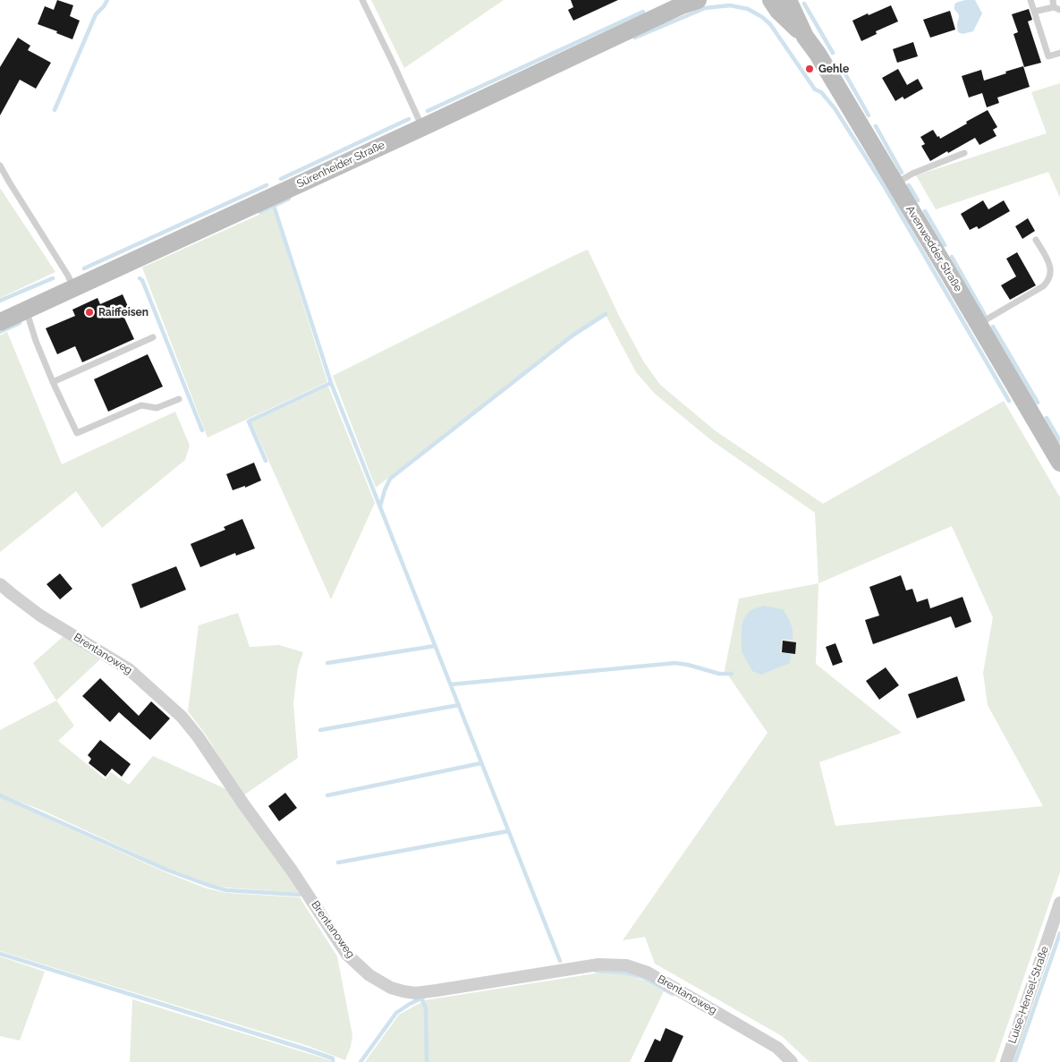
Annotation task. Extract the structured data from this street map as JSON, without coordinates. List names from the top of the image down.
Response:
{
  "streets": {
    "street": [
      "Sürenheider Straße",
      "Avenwedder Straße",
      "Brentanoweg",
      "Luise-Hensel-Straße"
    ]
  },
  "places": ["Gehle", "Raiffeisen"]
}
